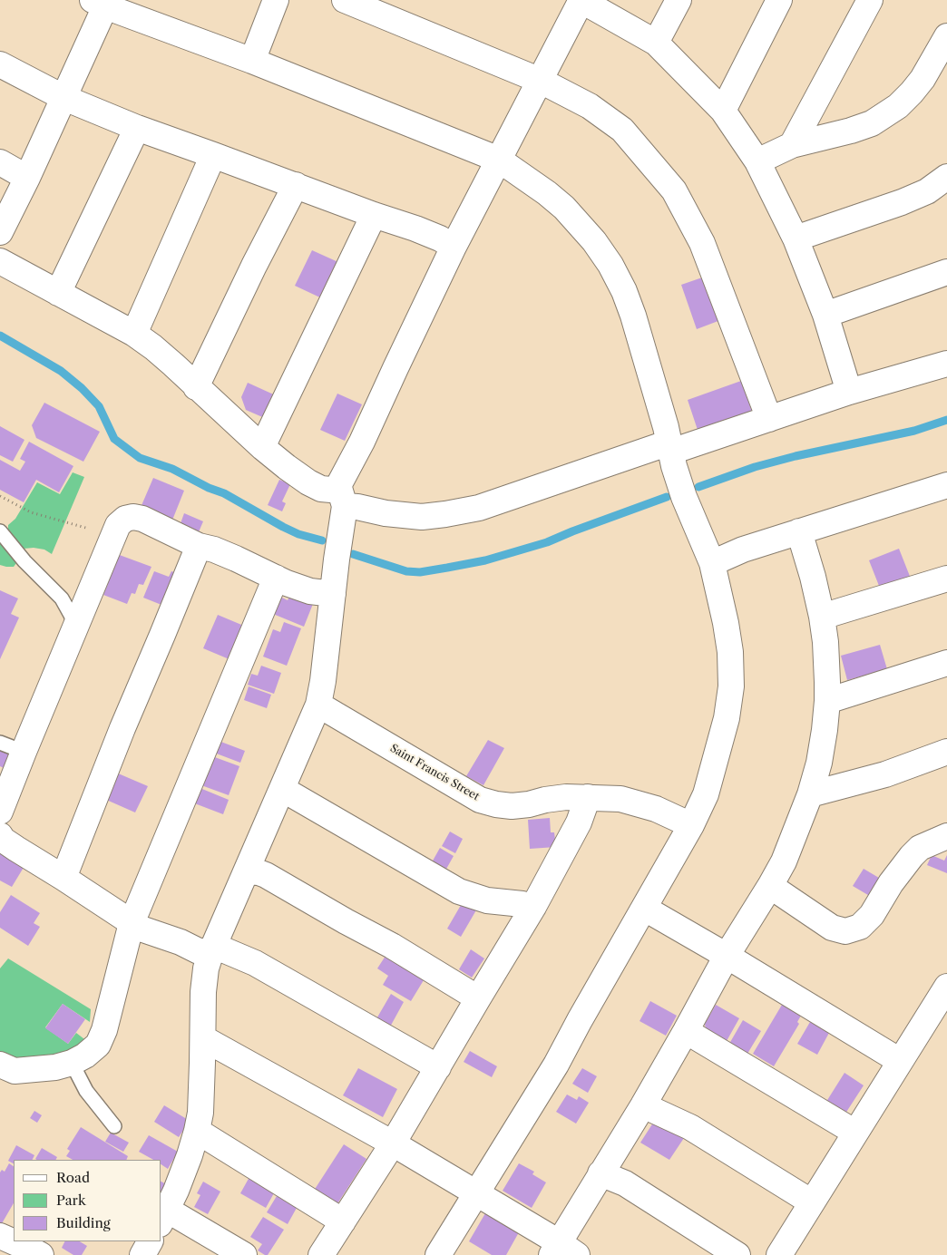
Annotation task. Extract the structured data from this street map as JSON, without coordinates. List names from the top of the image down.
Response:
{
  "streets": {
    "street": ["Saint Francis Street"]
  },
  "legend": ["Road", "Park", "Building"]
}
